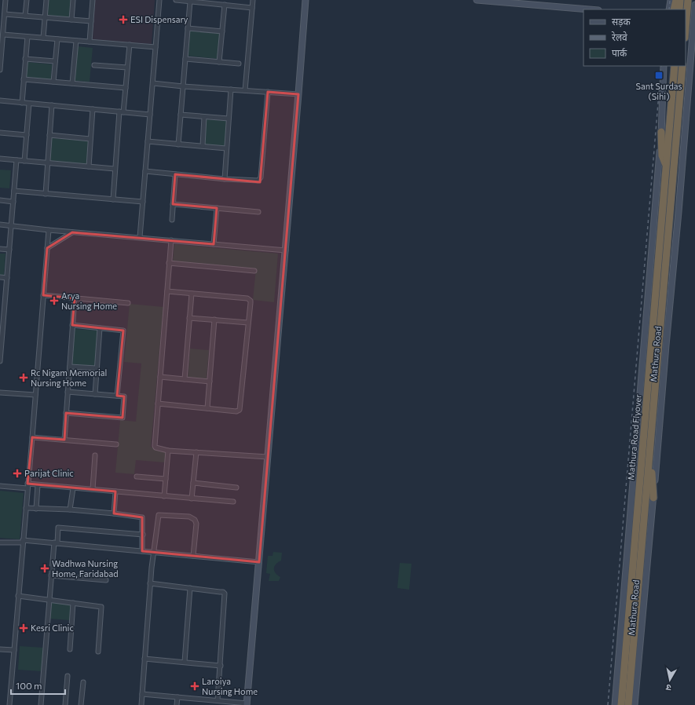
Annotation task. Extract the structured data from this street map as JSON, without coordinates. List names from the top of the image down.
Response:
{
  "streets": {
    "highway": ["Mathura Road", "Mathura Road Flyover"]
  },
  "crossings": [
    ["Mathura Road", "Mathura Road Flyover"]
  ],
  "places": {
    "health": [
      "ESI Dispensary",
      "Arya Nursing Home",
      "Rc Nigam Memorial Nursing Home",
      "Parijat Clinic",
      "Wadhwa Nursing Home, Faridabad",
      "Kesri Clinic",
      "Laroiya Nursing Home"
    ],
    "transit": ["Sant Surdas (Sihi)"]
  },
  "legend": ["सड़क", "रेलवे", "पार्क"],
  "scale_bar": "100 m",
  "north": "bottom"
}
